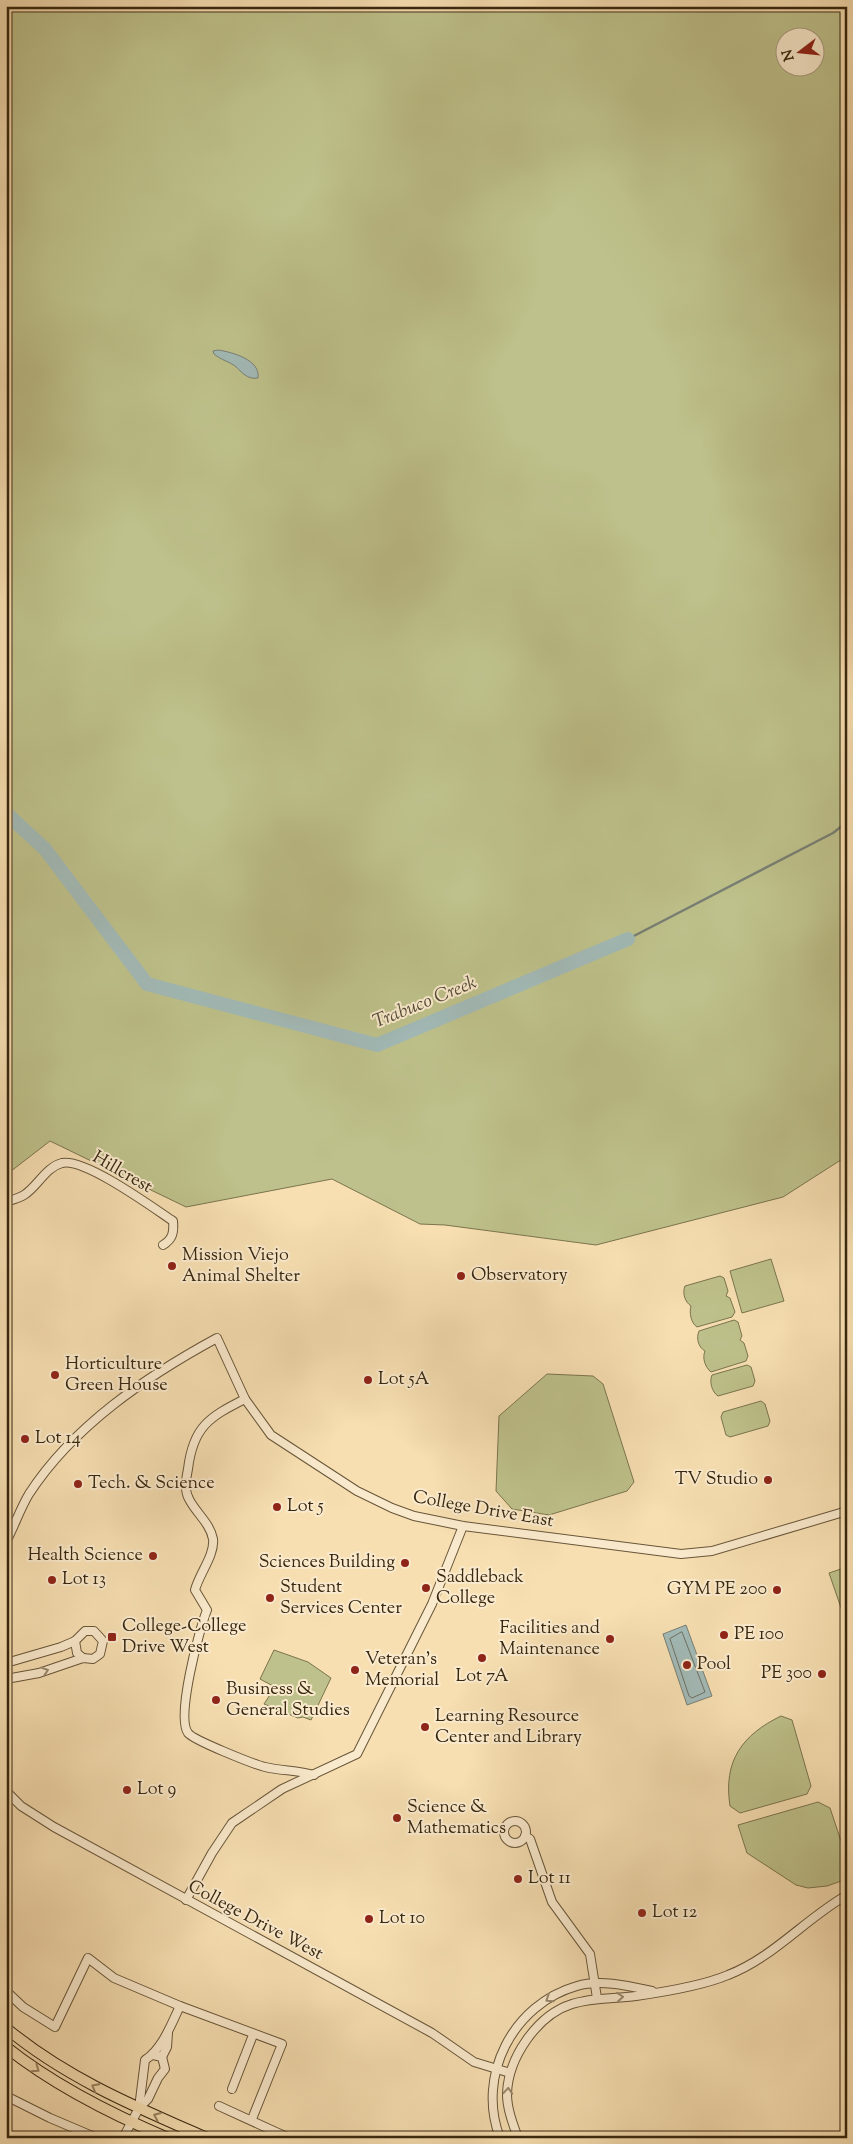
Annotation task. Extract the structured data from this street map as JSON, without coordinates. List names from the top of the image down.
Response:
{
  "streets": {
    "street": ["Hillcrest", "College Drive East", "College Drive West"]
  },
  "water": ["Trabuco Creek"],
  "places": {
    "other": [
      "Mission Viejo Animal Shelter",
      "Observatory",
      "Horticulture Green House",
      "Lot 5A",
      "Lot 14",
      "TV Studio",
      "Tech. & Science",
      "Lot 5",
      "Health Science",
      "Sciences Building",
      "Lot 13",
      "Saddleback College",
      "GYM PE 200",
      "Student Services Center",
      "PE 100",
      "Facilities and Maintenance",
      "Lot 7A",
      "Pool",
      "Veteran's Memorial",
      "PE 300",
      "Business & General Studies",
      "Learning Resource Center and Library",
      "Lot 9",
      "Science & Mathematics",
      "Lot 11",
      "Lot 12",
      "Lot 10"
    ],
    "transit": ["College-College Drive West"]
  },
  "north": "left"
}
